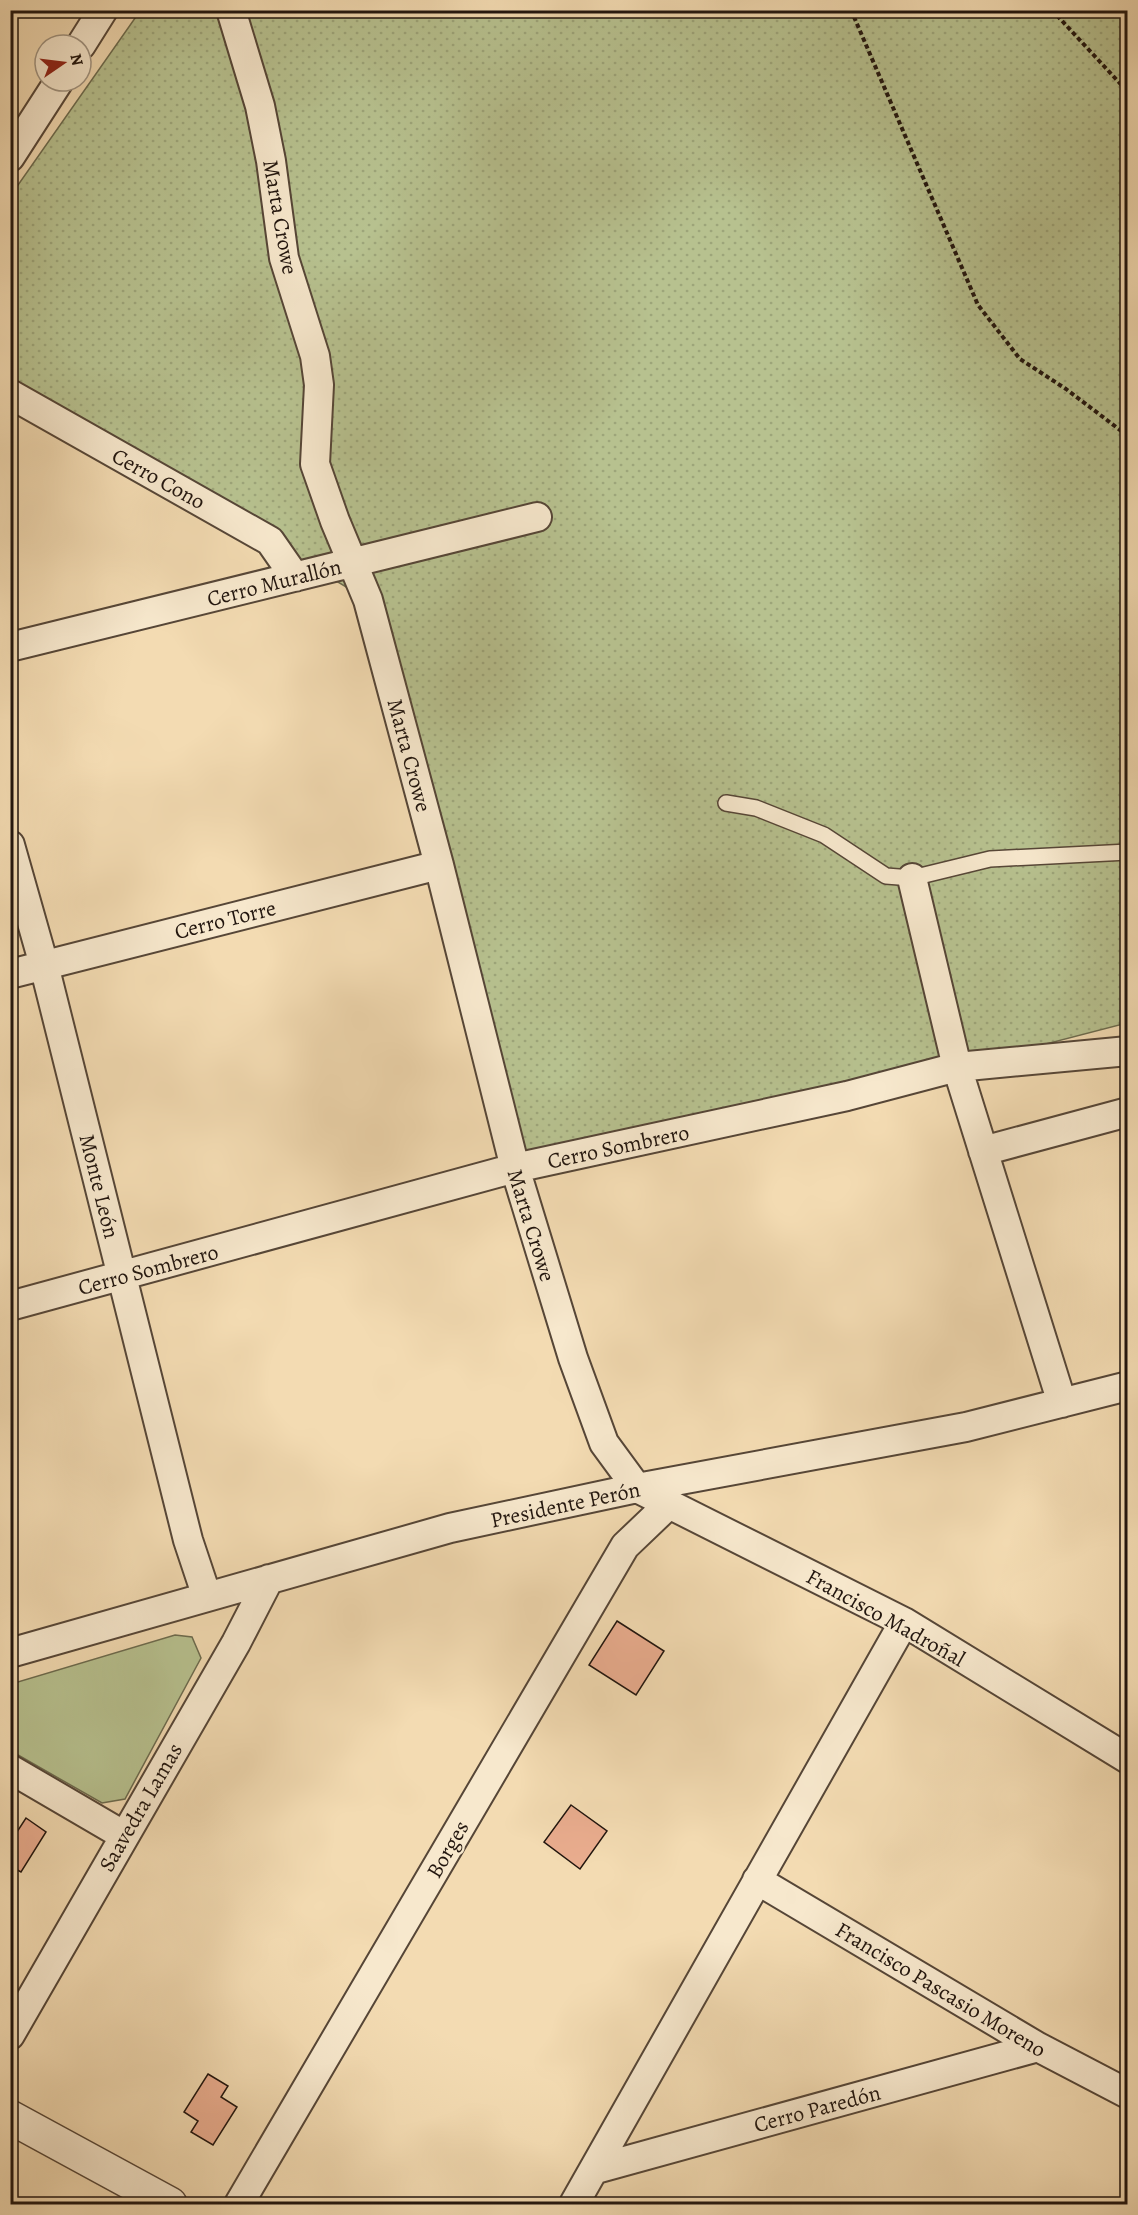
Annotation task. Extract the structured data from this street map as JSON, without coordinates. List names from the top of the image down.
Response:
{
  "streets": {
    "street": [
      "Marta Crowe",
      "Cerro Cono",
      "Cerro Murallón",
      "Cerro Torre",
      "Cerro Sombrero",
      "Monte León",
      "Presidente Perón",
      "Francisco Madroñal",
      "Saavedra Lamas",
      "Borges",
      "Francisco Pascasio Moreno",
      "Cerro Paredón"
    ]
  },
  "crossings": [
    ["Marta Crowe", "Cerro Murallón"],
    ["Marta Crowe", "Cerro Torre"],
    ["Marta Crowe", "Cerro Sombrero"],
    ["Marta Crowe", "Presidente Perón"],
    ["Marta Crowe", "Francisco Madroñal"],
    ["Cerro Cono", "Cerro Murallón"],
    ["Cerro Torre", "Monte León"],
    ["Cerro Sombrero", "Monte León"],
    ["Monte León", "Presidente Perón"],
    ["Presidente Perón", "Francisco Madroñal"],
    ["Presidente Perón", "Saavedra Lamas"],
    ["Francisco Madroñal", "Borges"],
    ["Francisco Pascasio Moreno", "Cerro Paredón"]
  ],
  "north": "right"
}
